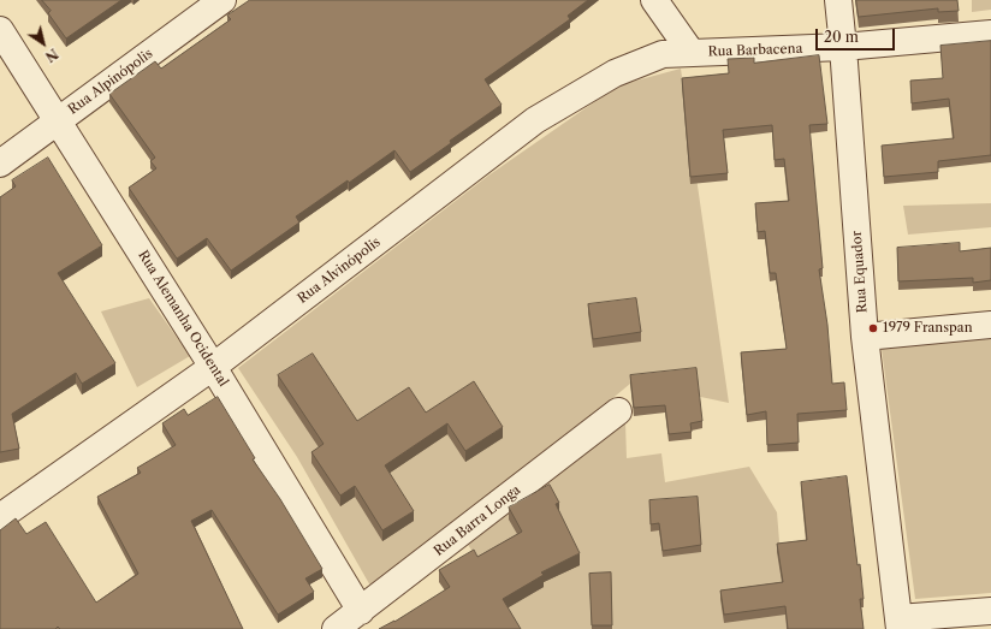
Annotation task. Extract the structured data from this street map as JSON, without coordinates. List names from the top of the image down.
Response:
{
  "streets": {
    "street": [
      "Rua Barbacena",
      "Rua Alpinópolis",
      "Rua Alvinópolis",
      "Rua Equador",
      "Rua Alemanha Ocidental",
      "Rua Barra Longa"
    ]
  },
  "crossings": [
    ["Rua Barbacena", "Rua Alvinópolis"],
    ["Rua Barbacena", "Rua Equador"],
    ["Rua Alpinópolis", "Rua Alemanha Ocidental"],
    ["Rua Alvinópolis", "Rua Alemanha Ocidental"],
    ["Rua Alemanha Ocidental", "Rua Barra Longa"]
  ],
  "places": ["1979 Franspan"],
  "scale_bar": "20 m",
  "north": "bottom right"
}
